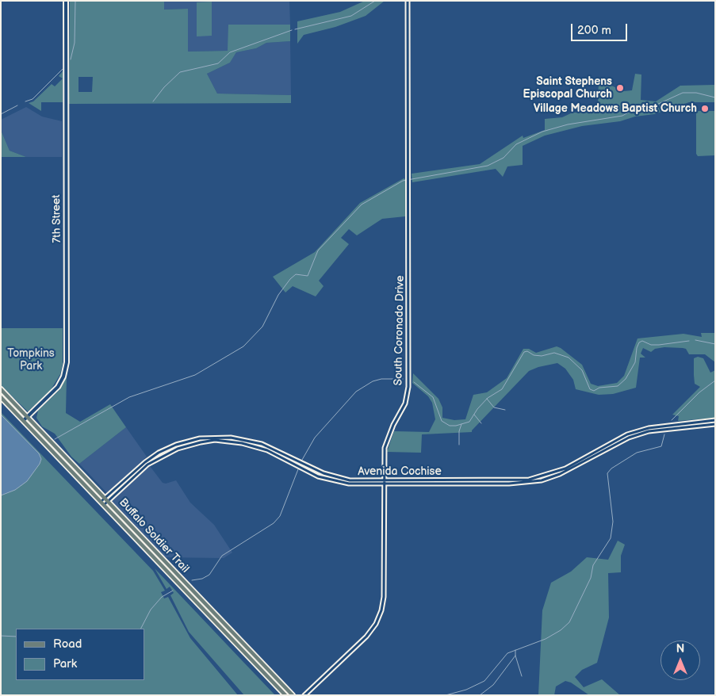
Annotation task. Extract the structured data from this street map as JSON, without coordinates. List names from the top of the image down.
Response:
{
  "streets": {
    "main road": ["7th Street", "Buffalo Soldier Trail"],
    "street": ["South Coronado Drive", "Avenida Cochise"]
  },
  "crossings": [
    ["7th Street", "Buffalo Soldier Trail"],
    ["South Coronado Drive", "Avenida Cochise"],
    ["Avenida Cochise", "Buffalo Soldier Trail"]
  ],
  "parks": ["Tompkins Park"],
  "places": ["Saint Stephens Episcopal Church", "Village Meadows Baptist Church"],
  "legend": ["Road", "Park"],
  "scale_bar": "200 m",
  "north": "top"
}
